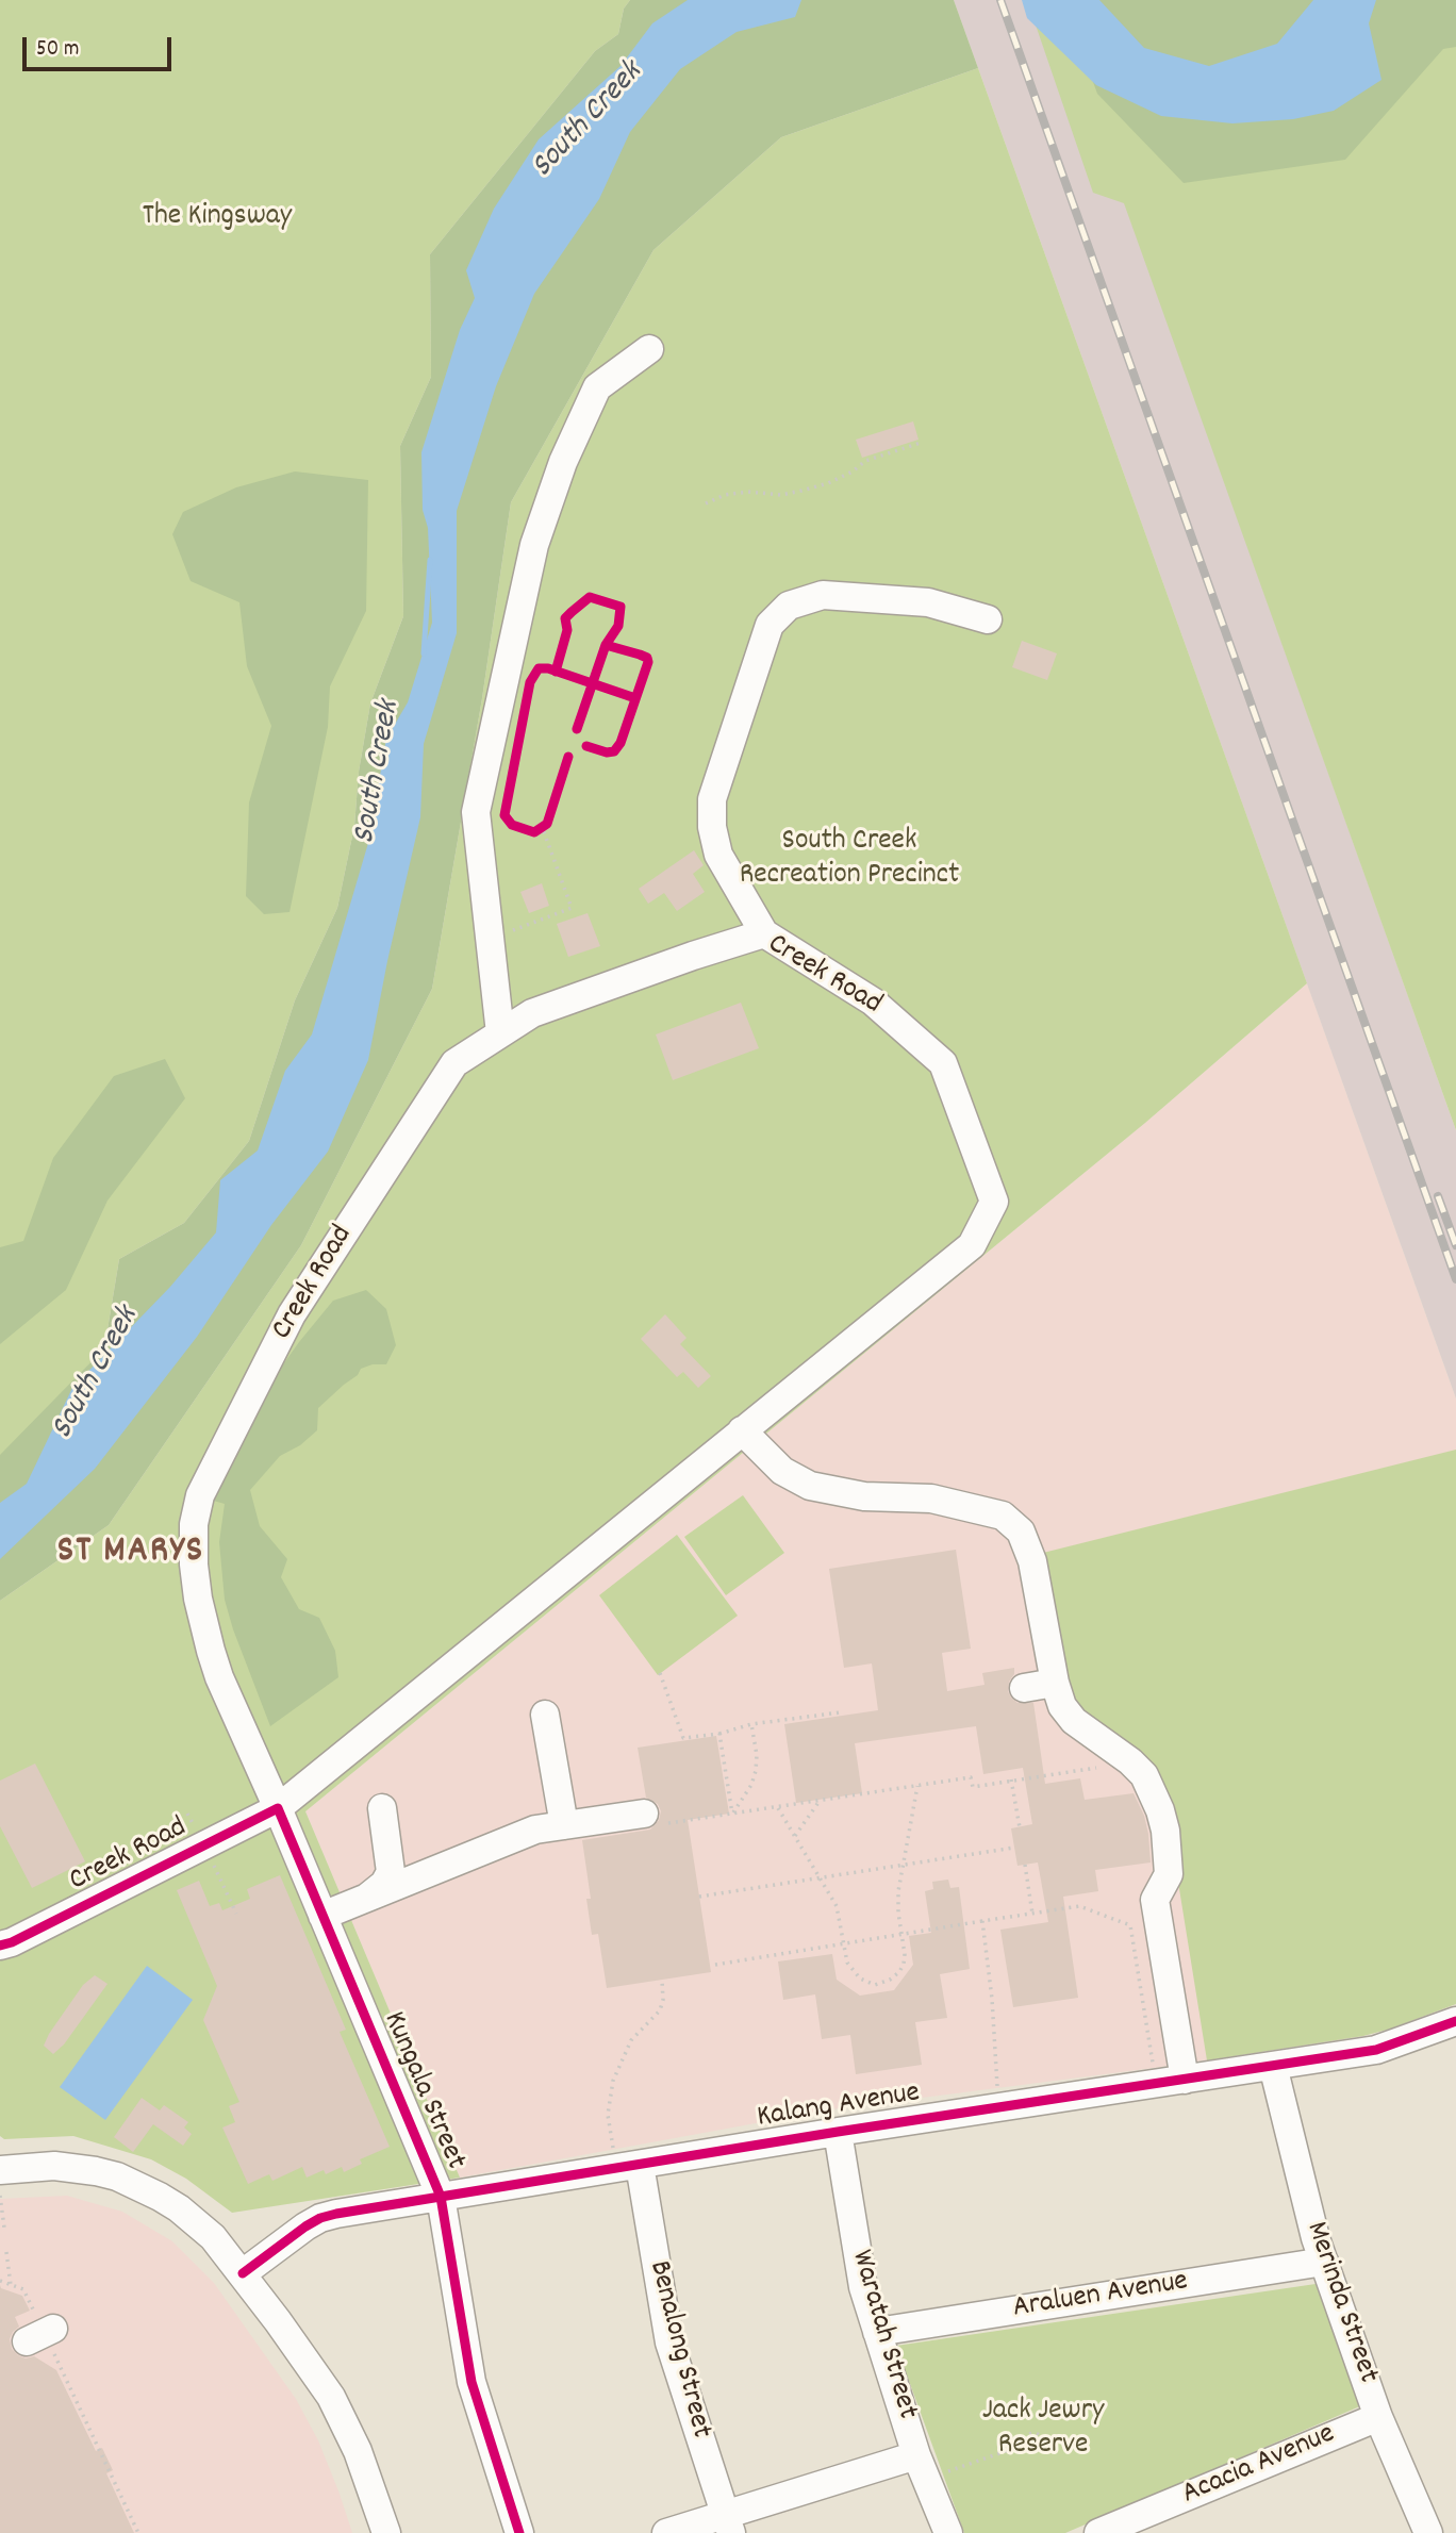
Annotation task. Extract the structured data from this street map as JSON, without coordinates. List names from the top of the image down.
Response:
{
  "streets": {
    "street": [
      "Creek Road",
      "Kungala Street",
      "Kalang Avenue",
      "Araluen Avenue",
      "Merinda Street",
      "Waratah Street",
      "Benalong Street",
      "Acacia Avenue"
    ]
  },
  "crossings": [
    ["Creek Road", "Kungala Street"],
    ["Kungala Street", "Kalang Avenue"],
    ["Kalang Avenue", "Merinda Street"],
    ["Kalang Avenue", "Waratah Street"],
    ["Kalang Avenue", "Benalong Street"],
    ["Araluen Avenue", "Merinda Street"],
    ["Araluen Avenue", "Waratah Street"],
    ["Merinda Street", "Acacia Avenue"]
  ],
  "districts": ["ST MARYS"],
  "water": ["South Creek"],
  "parks": ["The Kingsway", "South Creek Recreation Precinct", "Jack Jewry Reserve"],
  "scale_bar": "50 m"
}
